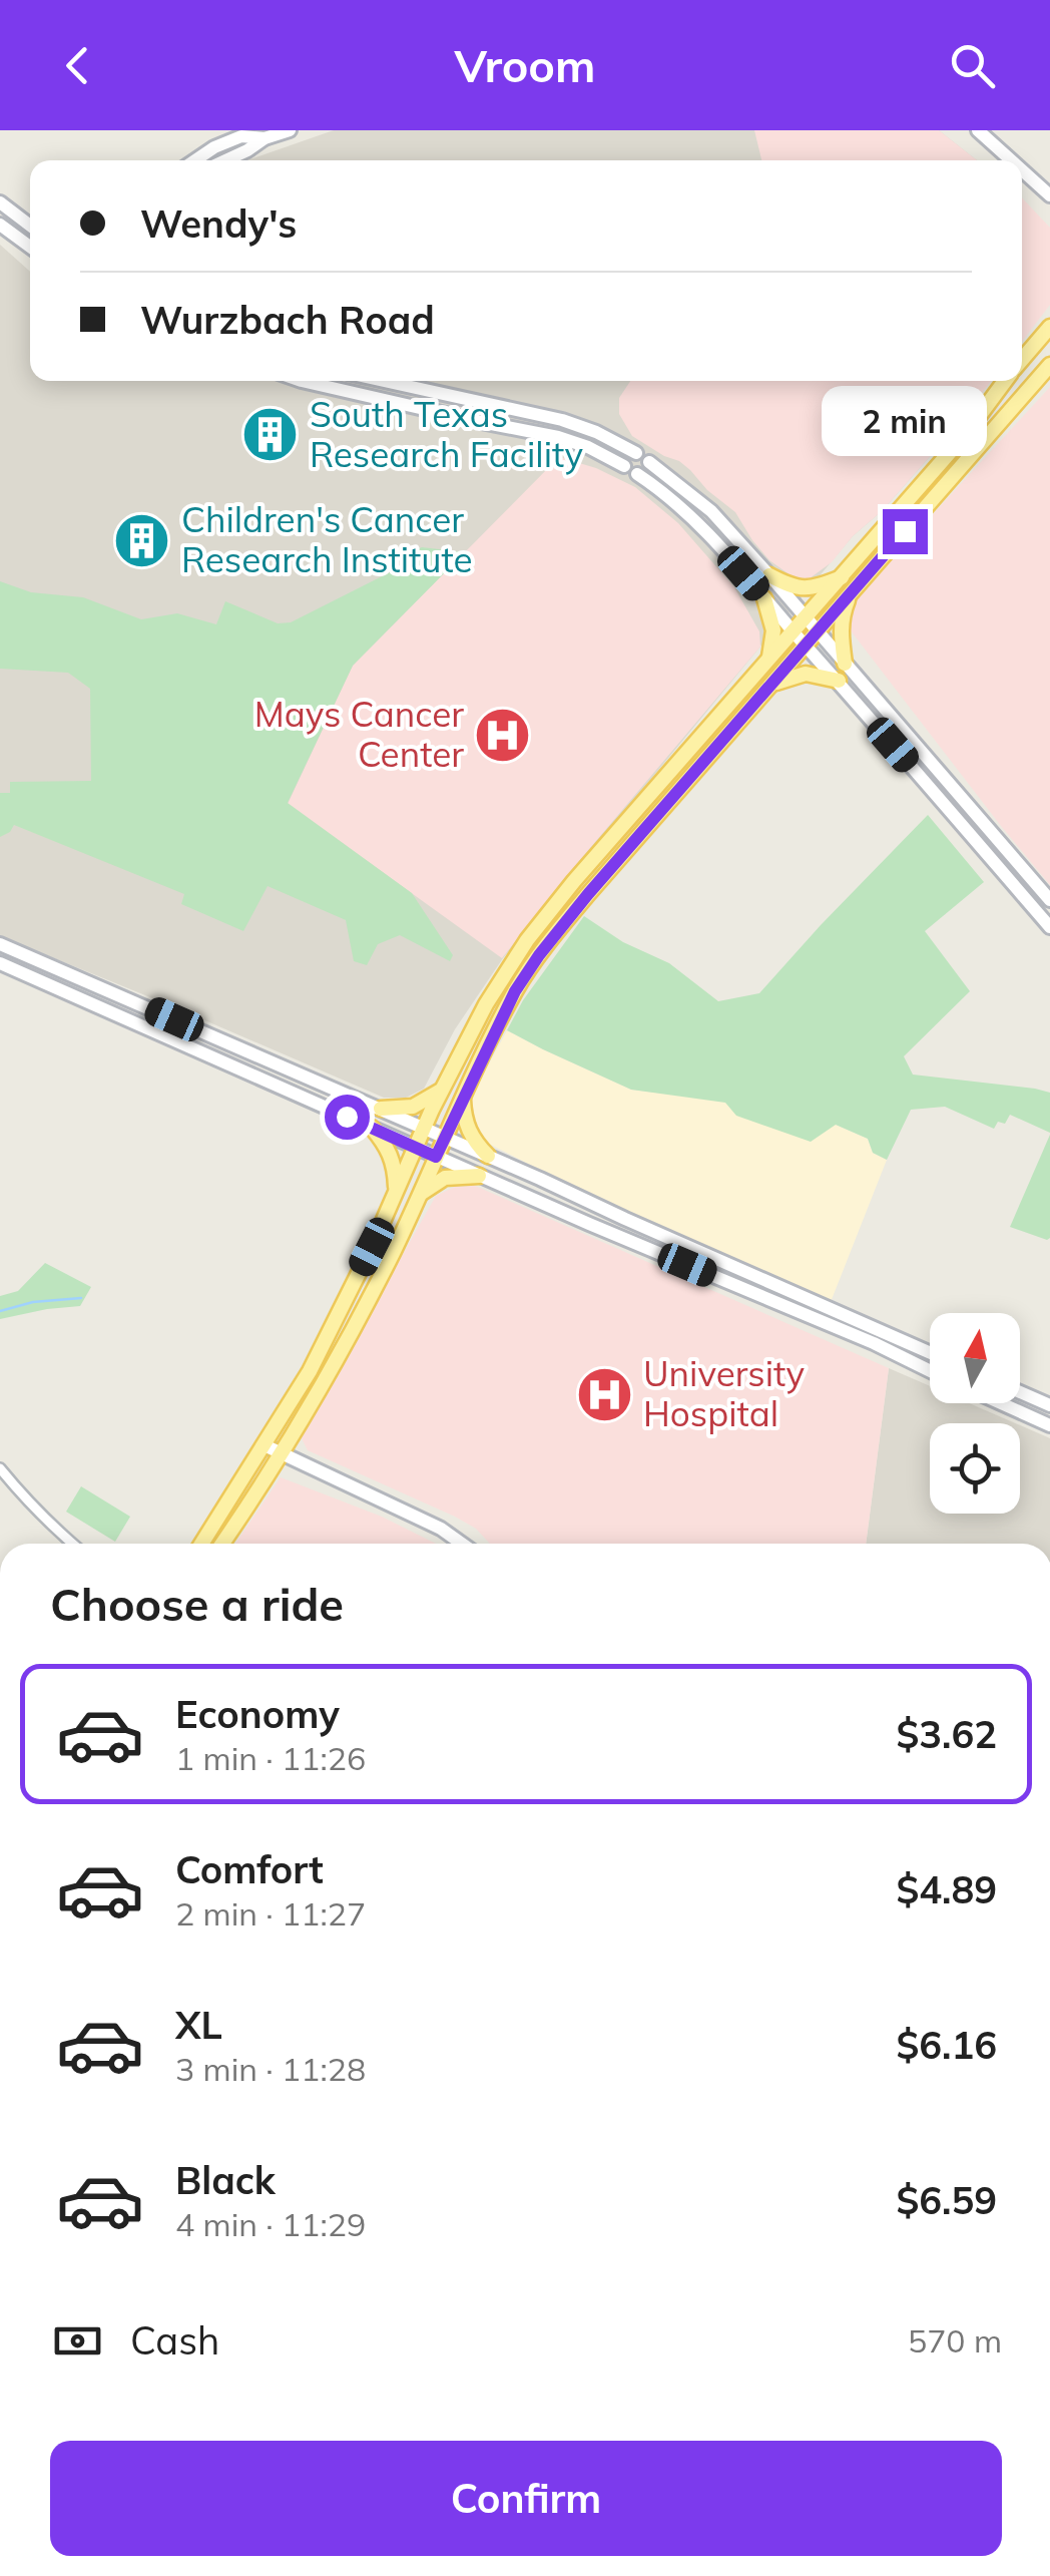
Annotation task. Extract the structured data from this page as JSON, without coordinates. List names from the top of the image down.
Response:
{
  "places": {
    "building": ["South Texas Research Facility", "Children's Cancer Research Institute"],
    "hospital": ["Mays Cancer Center", "University Hospital"]
  },
  "north": "top",
  "page": {
    "header": "Vroom",
    "banner": ["Wendy's", "Wurzbach Road"],
    "bubble": "2 min",
    "heading": "Choose a ride",
    "list": [
      {
        "name": "Economy",
        "note": "1 min · 11:26",
        "value": "$3.62"
      },
      {
        "name": "Comfort",
        "note": "2 min · 11:27",
        "value": "$4.89"
      },
      {
        "name": "XL",
        "note": "3 min · 11:28",
        "value": "$6.16"
      },
      {
        "name": "Black",
        "note": "4 min · 11:29",
        "value": "$6.59"
      }
    ],
    "pay": ["Cash", "570 m"],
    "buttons": "Confirm"
  }
}
